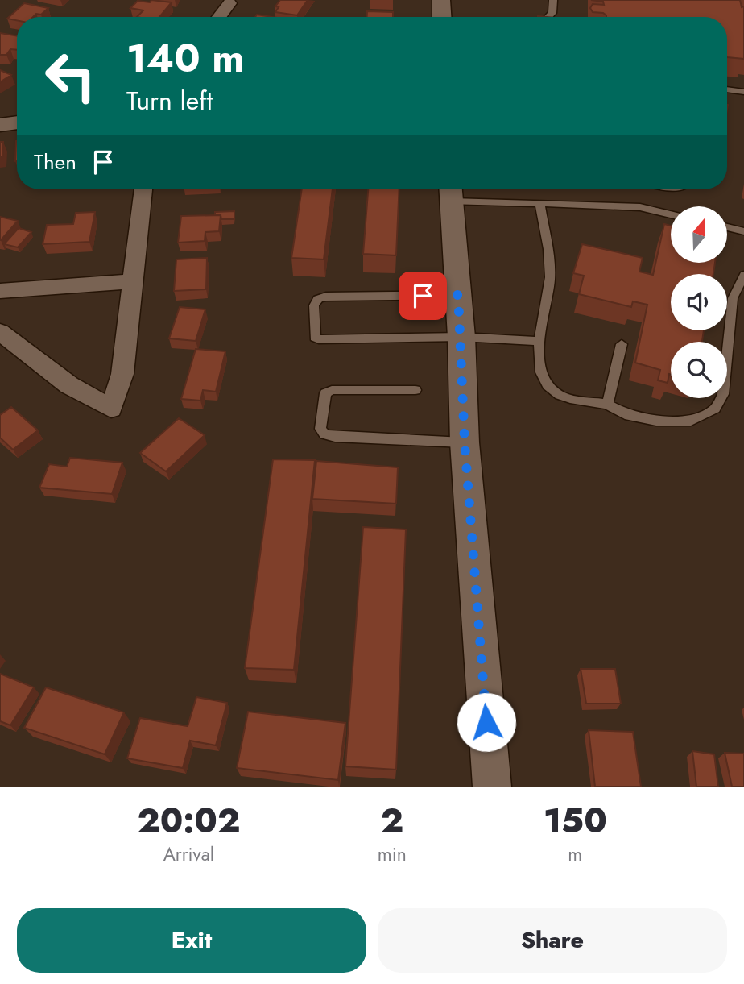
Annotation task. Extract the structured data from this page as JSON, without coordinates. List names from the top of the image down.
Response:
{
  "north": "top",
  "page": {
    "turn": ["140 m", "Turn left"],
    "then": "Then",
    "eta": [
      "20:02",
      "Arrival",
      "2",
      "min",
      "150",
      "m"
    ],
    "buttons": ["Exit", "Share"]
  }
}
